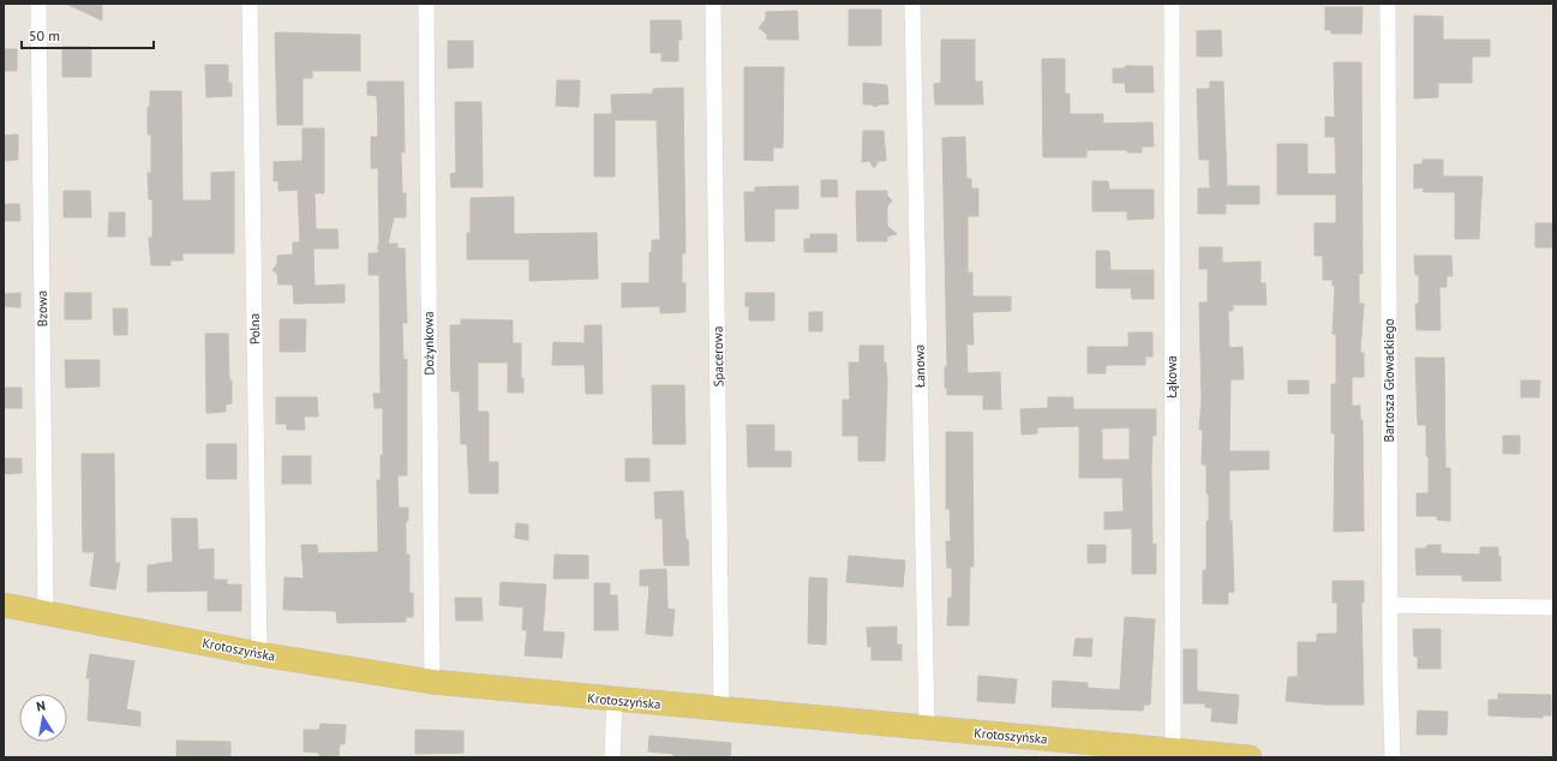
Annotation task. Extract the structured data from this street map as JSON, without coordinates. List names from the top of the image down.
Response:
{
  "streets": {
    "main road": ["Krotoszyńska"],
    "street": [
      "Bzowa",
      "Polna",
      "Dożynkowa",
      "Spacerowa",
      "Łanowa",
      "Łąkowa",
      "Bartosza Głowackiego"
    ]
  },
  "crossings": [
    ["Bzowa", "Krotoszyńska"],
    ["Polna", "Krotoszyńska"],
    ["Dożynkowa", "Krotoszyńska"],
    ["Spacerowa", "Krotoszyńska"],
    ["Łanowa", "Krotoszyńska"],
    ["Łąkowa", "Krotoszyńska"]
  ],
  "scale_bar": "50 m",
  "north": "top"
}
